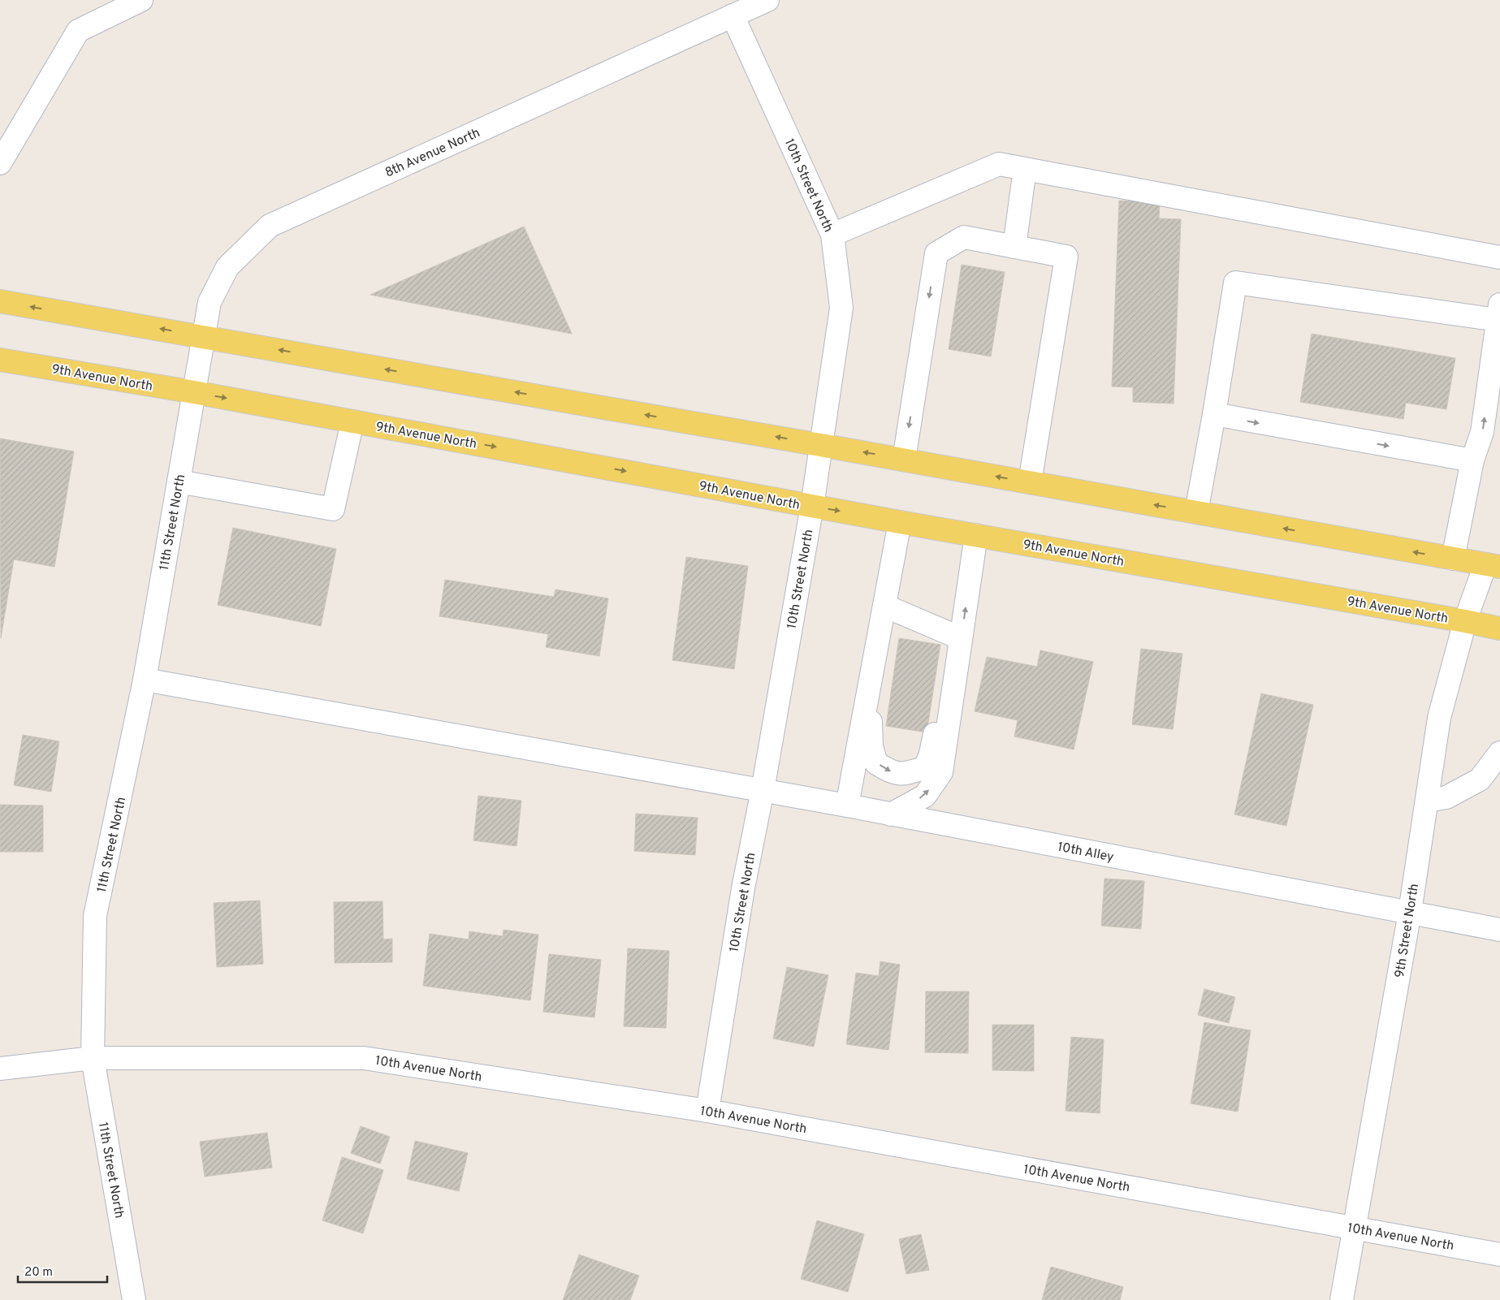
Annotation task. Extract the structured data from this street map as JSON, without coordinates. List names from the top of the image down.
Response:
{
  "streets": {
    "main road": ["9th Avenue North"],
    "street": [
      "8th Avenue North",
      "10th Street North",
      "11th Street North",
      "10th Alley",
      "9th Street North",
      "10th Avenue North"
    ]
  },
  "crossings": [
    ["8th Avenue North", "10th Street North"],
    ["8th Avenue North", "9th Avenue North"],
    ["8th Avenue North", "11th Street North"],
    ["10th Street North", "9th Avenue North"],
    ["10th Street North", "10th Alley"],
    ["10th Street North", "10th Avenue North"],
    ["9th Avenue North", "11th Street North"],
    ["9th Avenue North", "9th Street North"],
    ["11th Street North", "10th Alley"],
    ["11th Street North", "10th Avenue North"],
    ["10th Alley", "9th Street North"],
    ["9th Street North", "10th Avenue North"]
  ],
  "scale_bar": "20 m"
}
